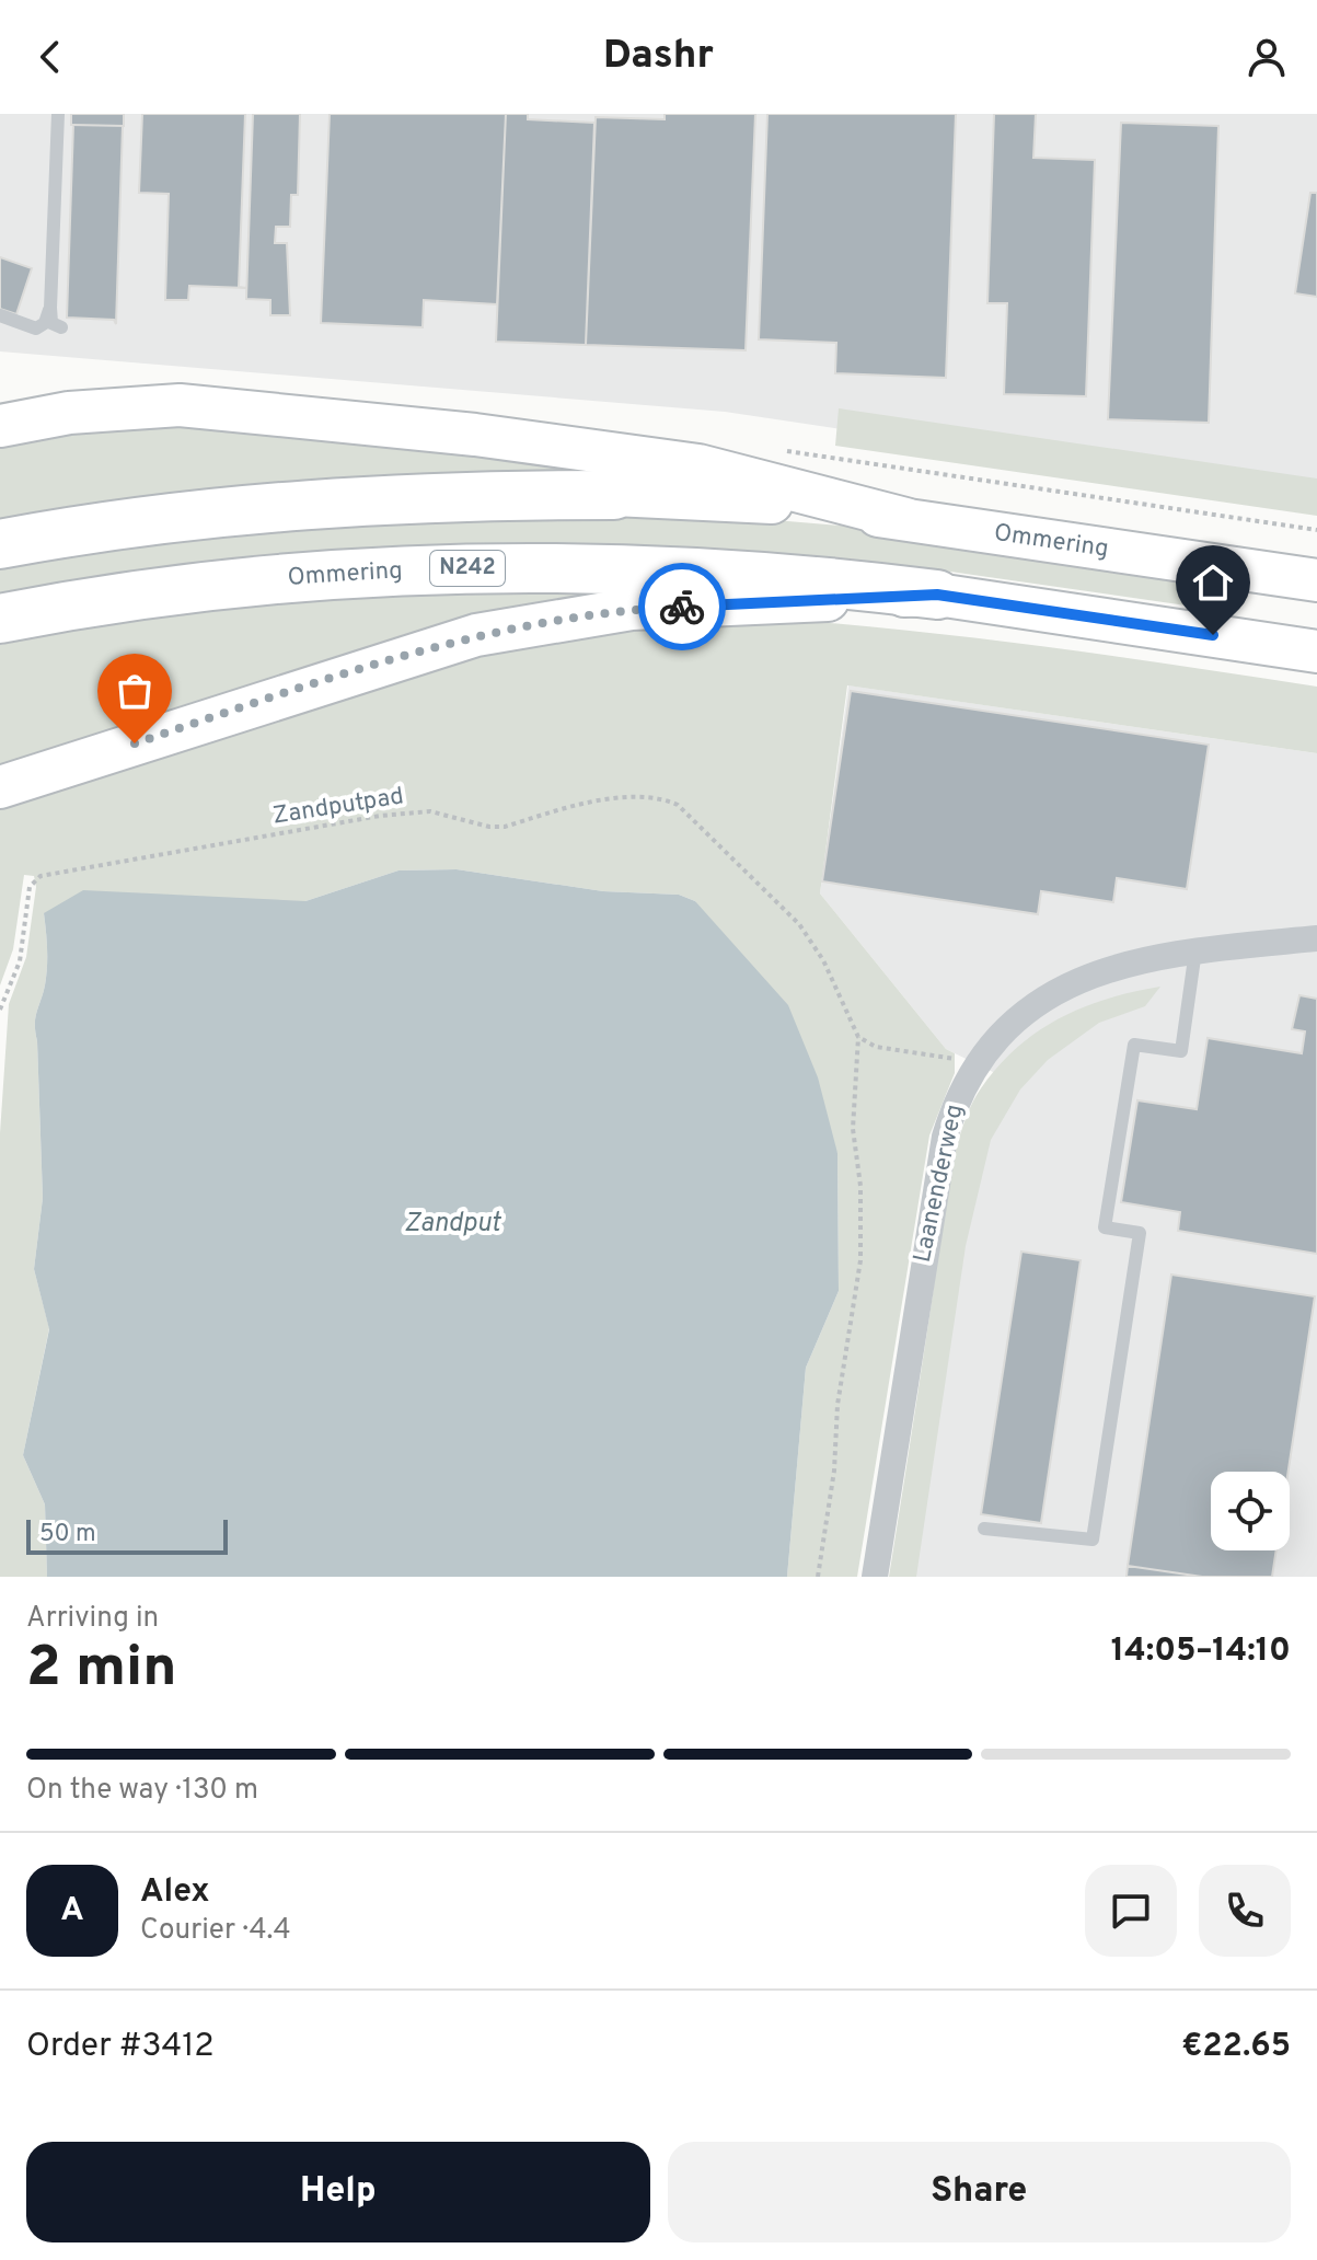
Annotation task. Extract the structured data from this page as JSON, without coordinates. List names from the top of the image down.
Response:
{
  "streets": {
    "highway": ["Ommering", "N242"],
    "street": ["Laanenderweg"],
    "path": ["Zandputpad"]
  },
  "crossings": [
    ["Ommering", "N242"]
  ],
  "water": ["Zandput"],
  "scale_bar": "50 m",
  "page": {
    "header": "Dashr",
    "scale": "50 m",
    "heading": ["2 min", "Arriving in", "14:05–14:10"],
    "panel": [
      "Alex",
      "Courier · 4.4",
      "Order #3412",
      "€22.65"
    ],
    "bar": "On the way · 130 m",
    "round": "A",
    "buttons": ["Help", "Share"]
  }
}
